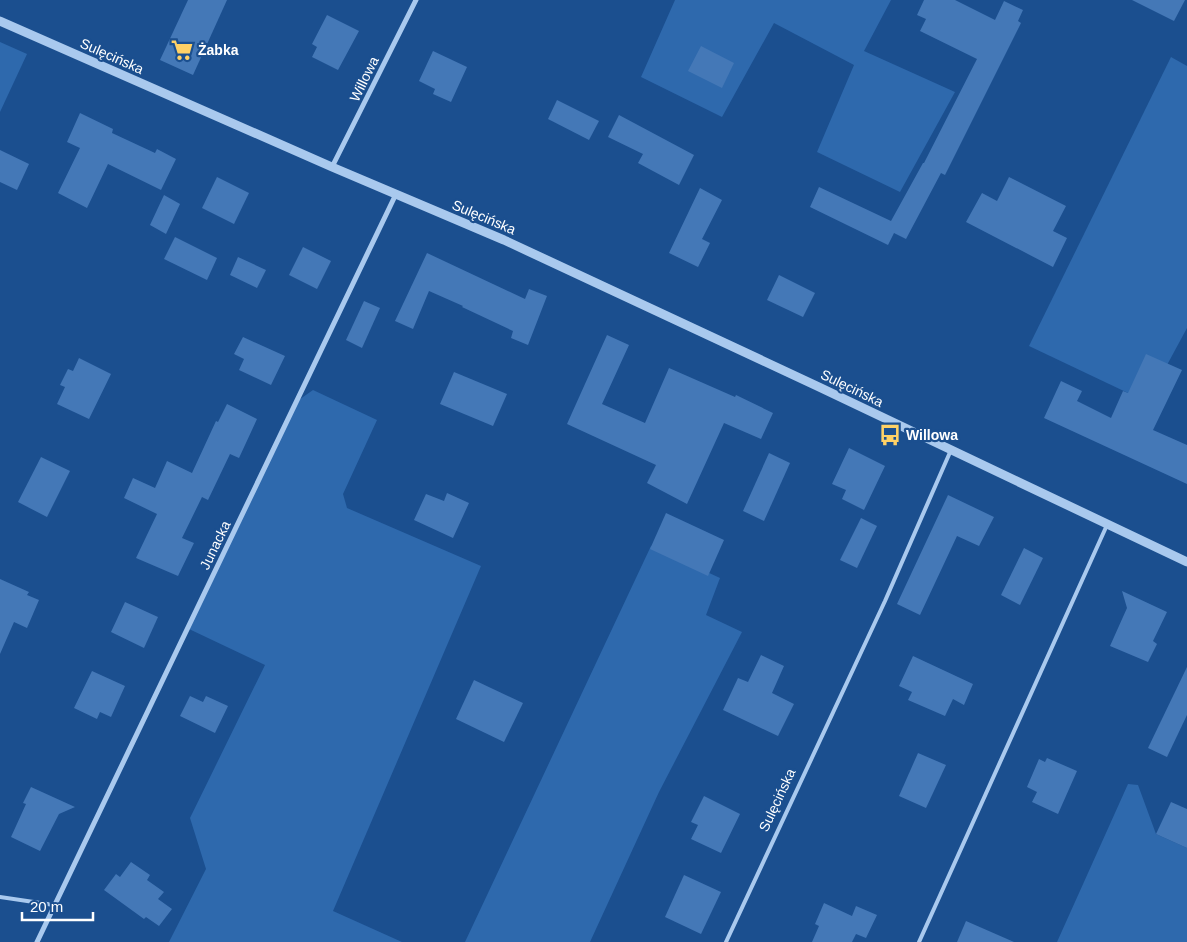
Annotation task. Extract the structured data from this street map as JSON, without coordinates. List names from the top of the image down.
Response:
{
  "streets": {
    "street": ["Sulęcińska", "Willowa", "Junacka"]
  },
  "crossings": [
    ["Sulęcińska", "Willowa"],
    ["Sulęcińska", "Junacka"]
  ],
  "places": {
    "supermarket": ["Żabka"],
    "bus stop": ["Willowa"]
  },
  "scale_bar": "20 m"
}
